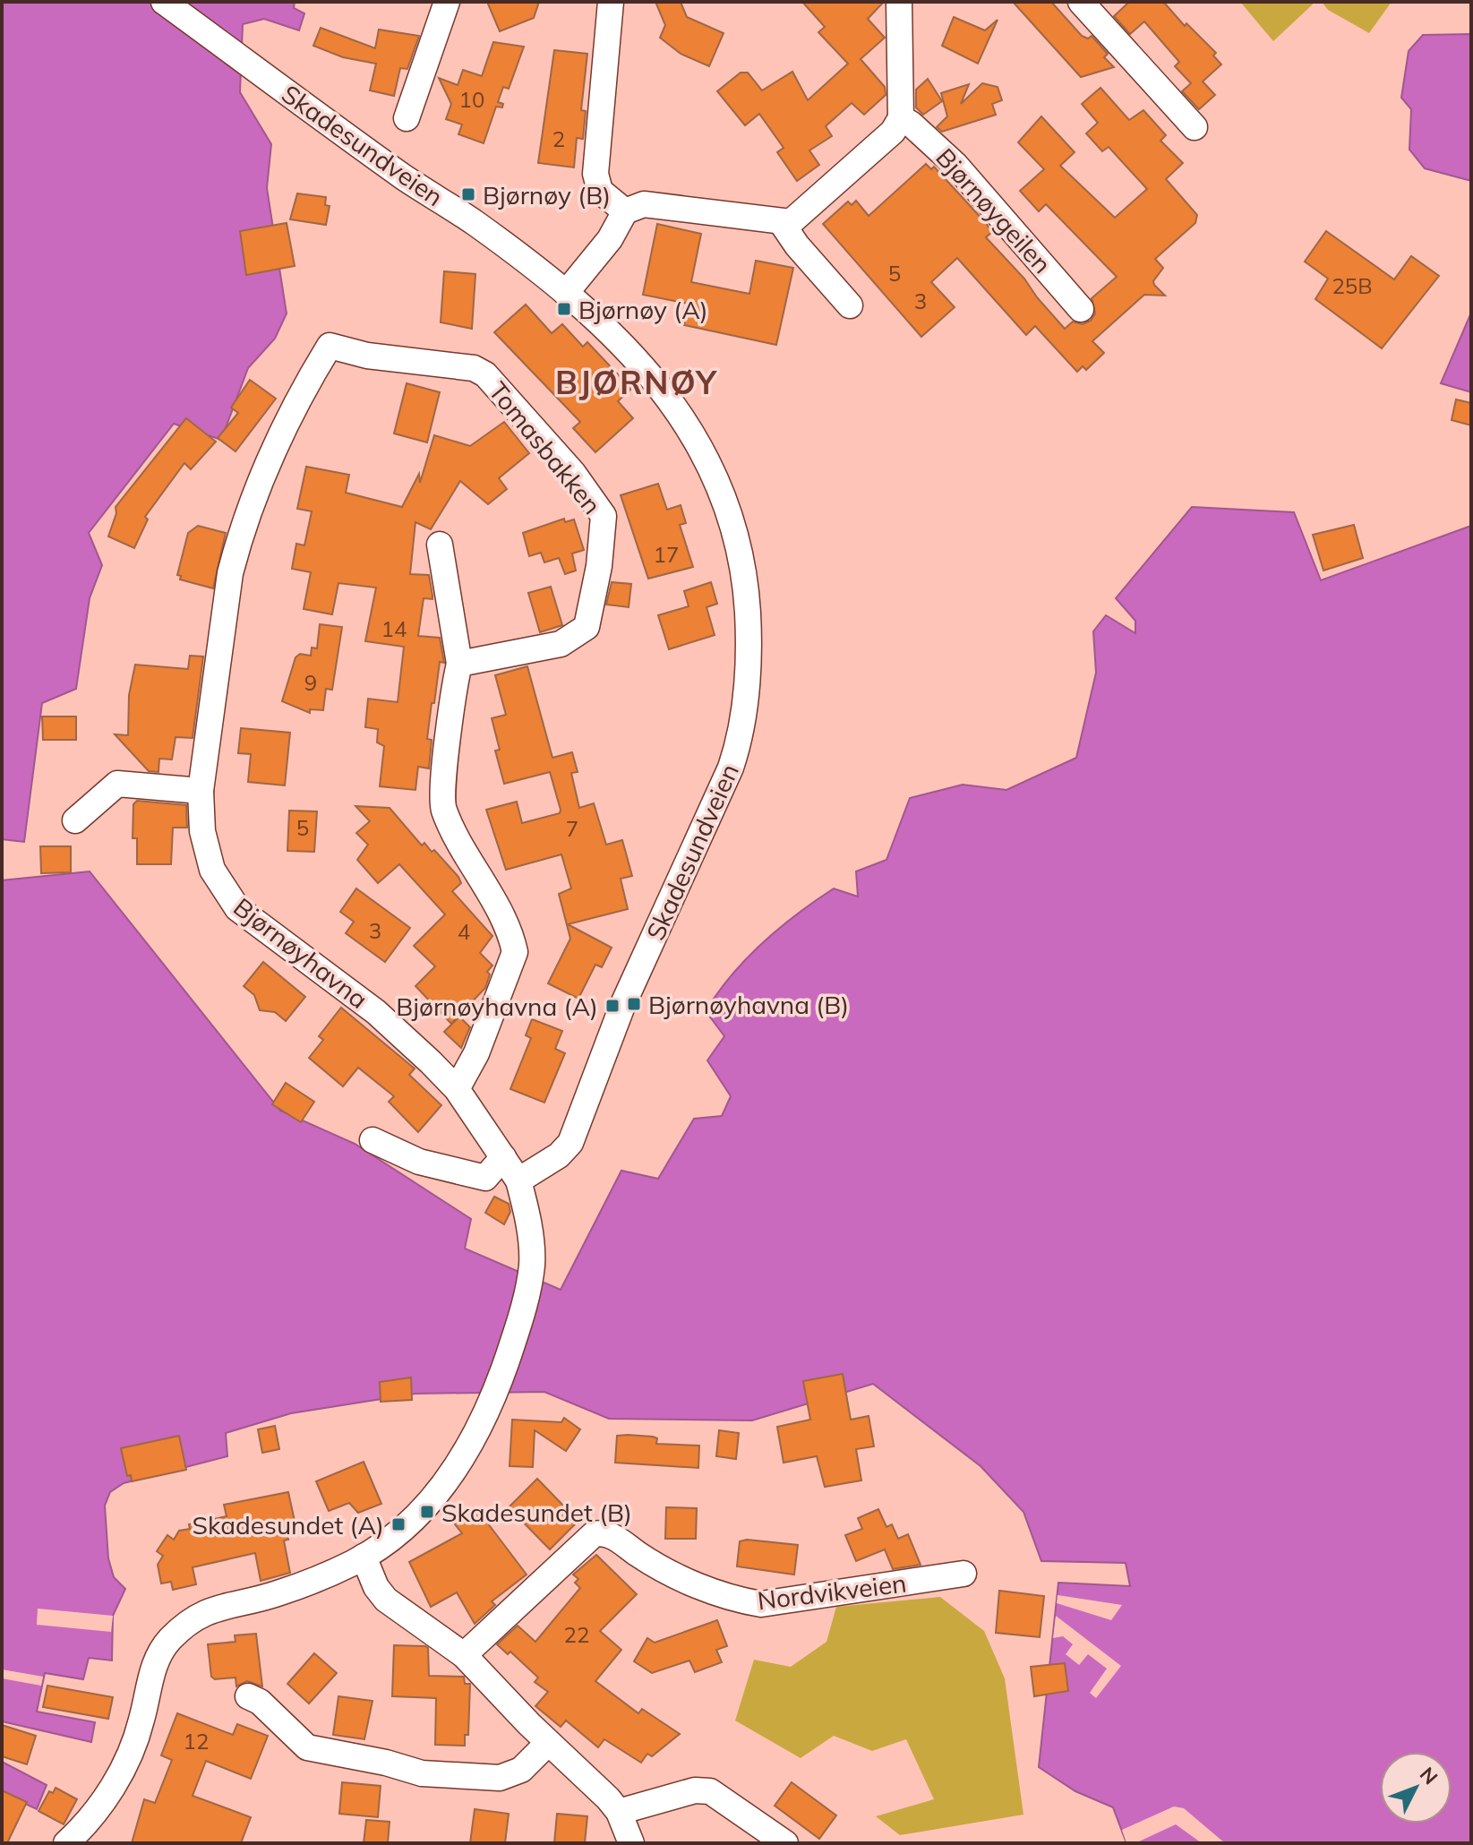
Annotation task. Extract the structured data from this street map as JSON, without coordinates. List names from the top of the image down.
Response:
{
  "streets": {
    "street": [
      "Skadesundveien",
      "Bjørnøygeilen",
      "Tomasbakken",
      "Bjørnøyhavna",
      "Nordvikveien"
    ]
  },
  "crossings": [
    ["Skadesundveien", "Bjørnøyhavna"],
    ["Tomasbakken", "Bjørnøyhavna"]
  ],
  "districts": ["BJØRNØY"],
  "places": {
    "transit": [
      "Bjørnøy (B)",
      "Bjørnøy (A)",
      "Bjørnøyhavna (B)",
      "Bjørnøyhavna (A)",
      "Skadesundet (B)",
      "Skadesundet (A)"
    ]
  },
  "house_numbers": [
    "10",
    "2",
    "5",
    "25B",
    "3",
    "17",
    "14",
    "9",
    "5",
    "7",
    "3",
    "4",
    "22",
    "12"
  ],
  "north": "top right"
}
